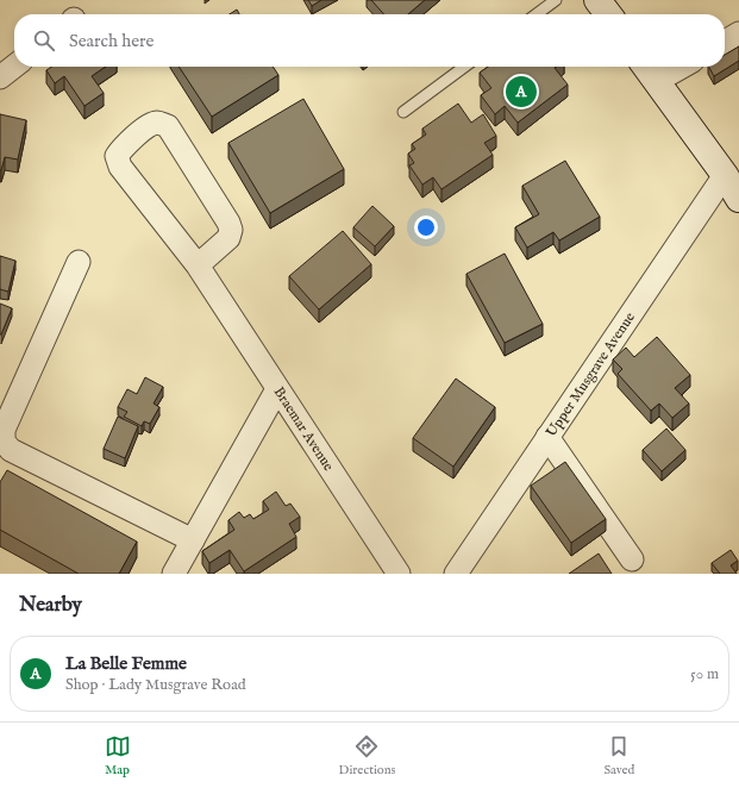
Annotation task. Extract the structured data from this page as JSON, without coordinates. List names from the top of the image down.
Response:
{
  "streets": {
    "street": ["Upper Musgrave Avenue", "Braemar Avenue"]
  },
  "page": {
    "search": "Search here",
    "pins": "A",
    "heading": "Nearby",
    "list": [
      {
        "mark": "A",
        "name": "La Belle Femme",
        "note": "Shop · Lady Musgrave Road",
        "value": "50 m"
      }
    ],
    "nav": ["Map", "Directions", "Saved"]
  }
}
